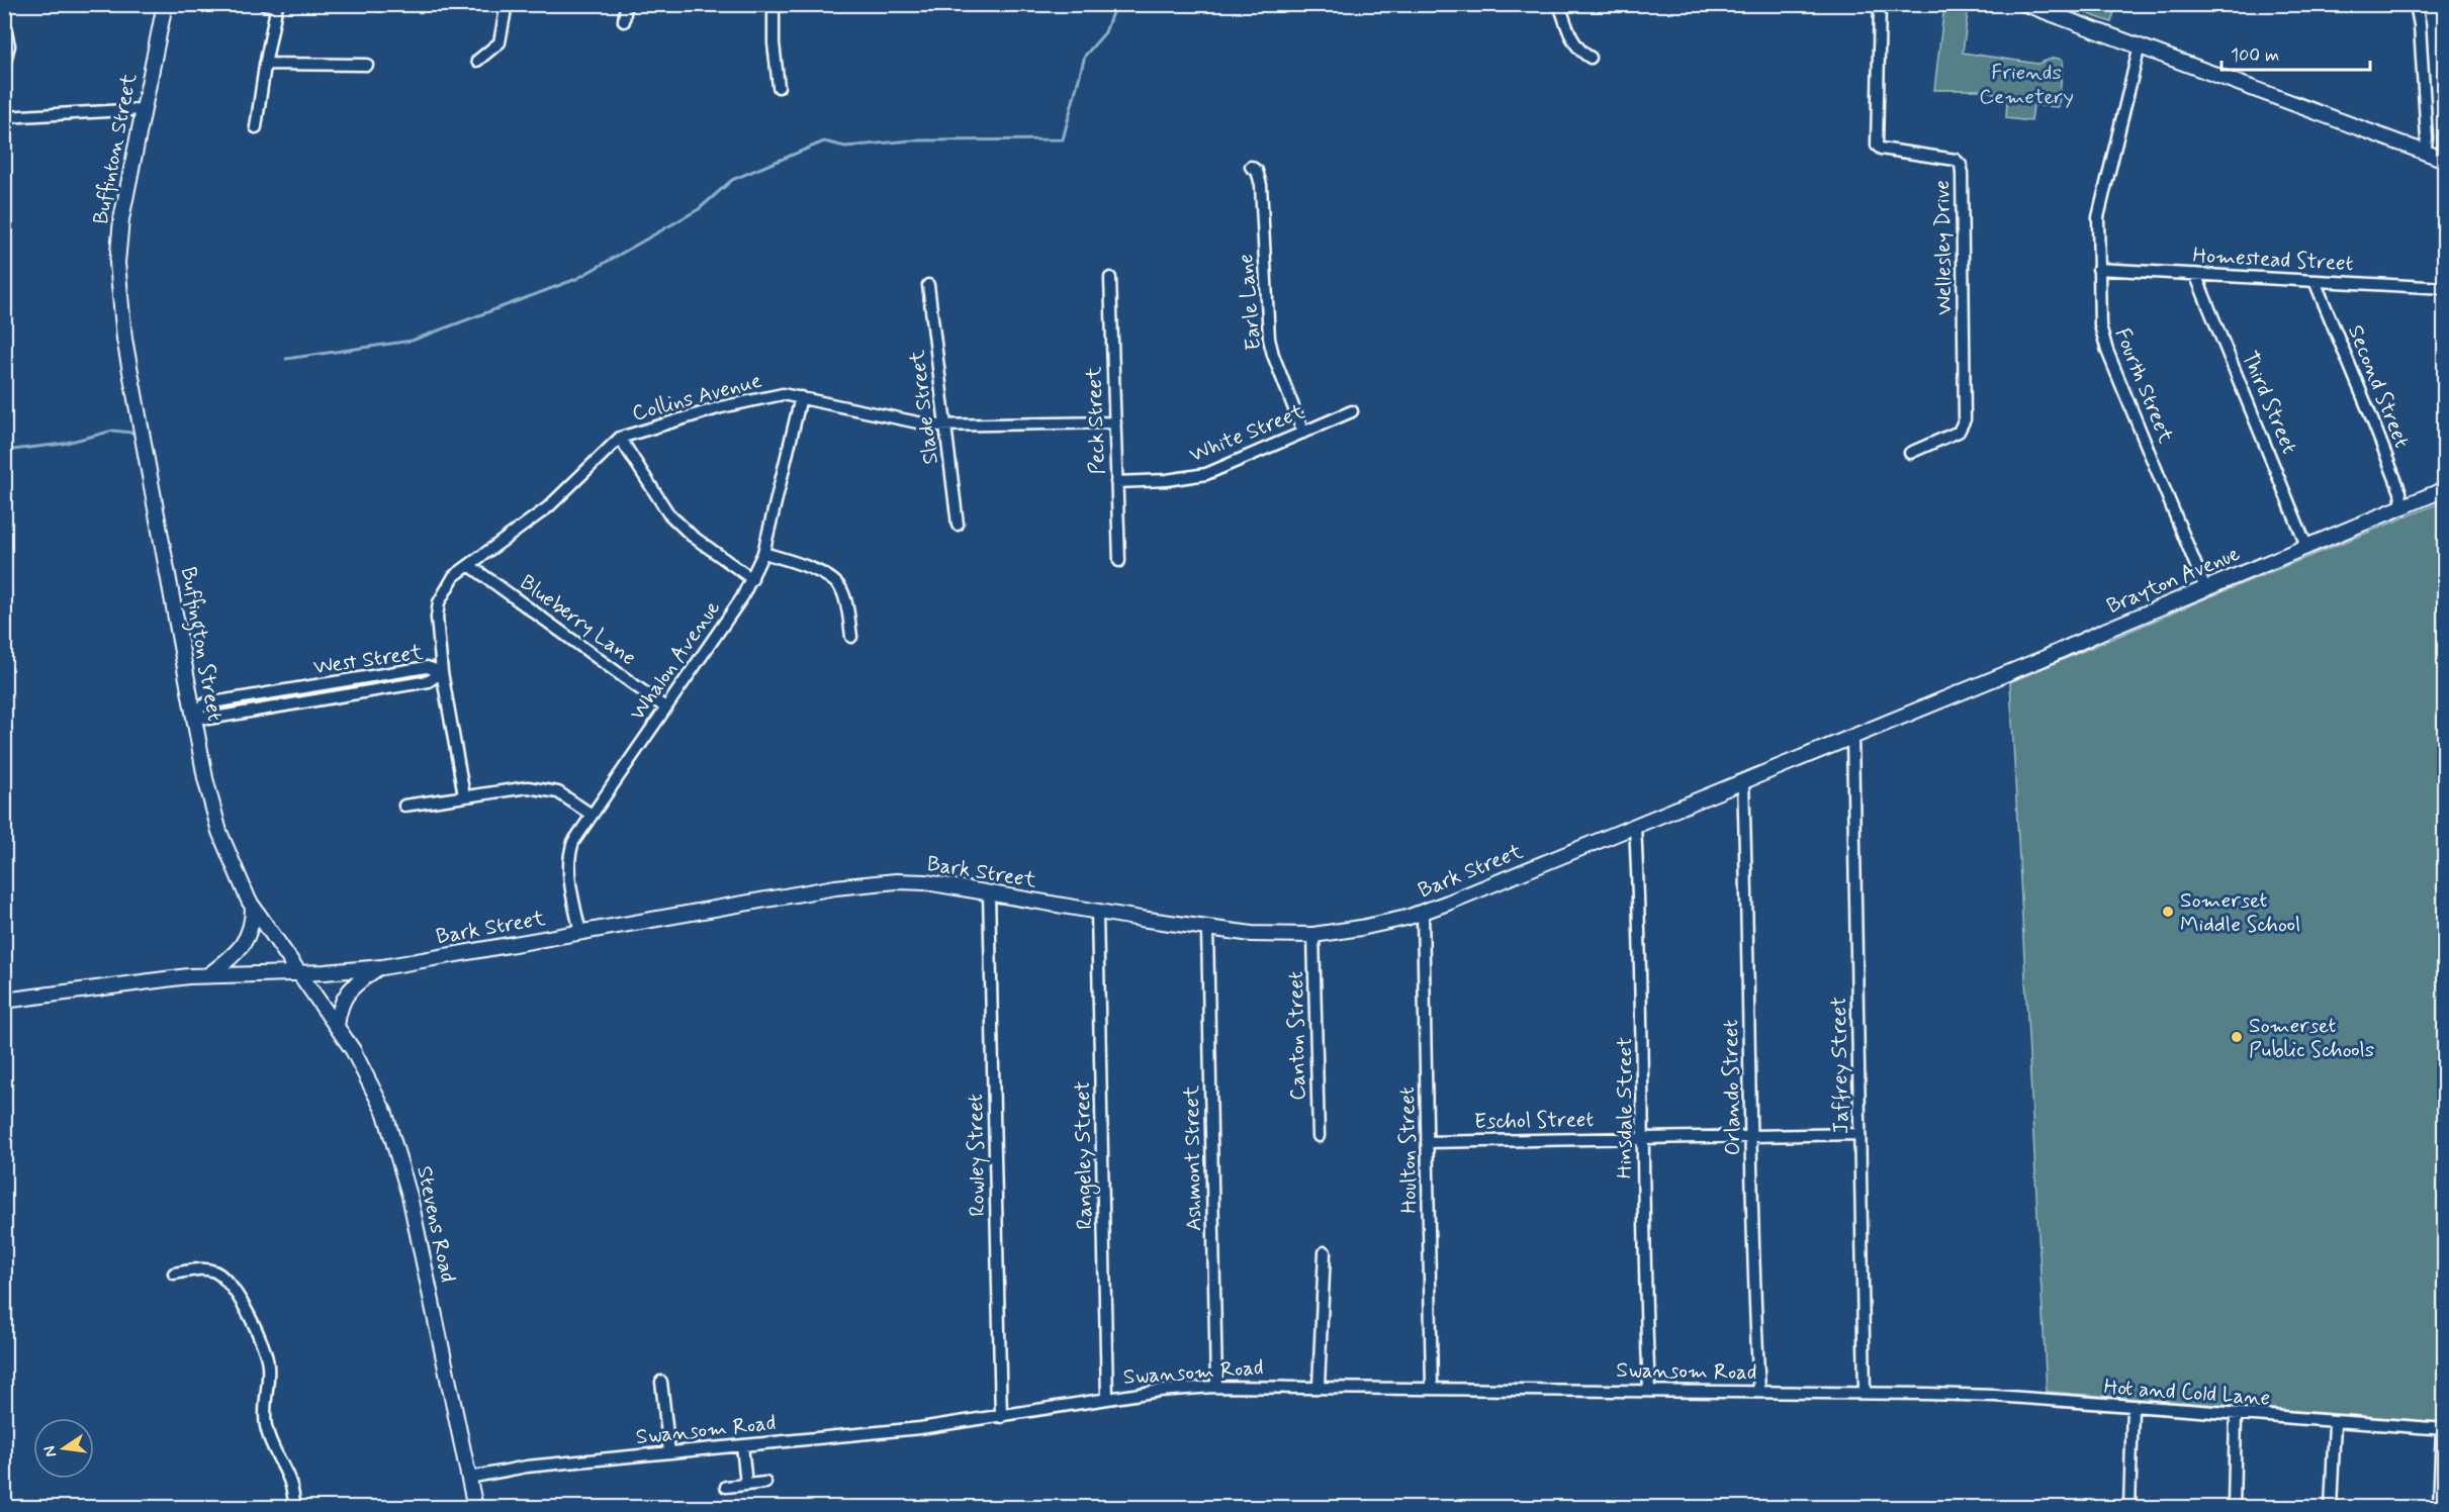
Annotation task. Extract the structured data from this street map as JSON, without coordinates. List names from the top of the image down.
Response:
{
  "streets": {
    "main road": [
      "Buffinton Street",
      "Brayton Avenue",
      "Buffington Street",
      "Bark Street",
      "Stevens Road"
    ],
    "street": [
      "Wellesley Drive",
      "Homestead Street",
      "Earle Lane",
      "Fourth Street",
      "Second Street",
      "Collins Avenue",
      "Third Street",
      "Slade Street",
      "Peck Street",
      "White Street",
      "Blueberry Lane",
      "West Street",
      "Whalon Avenue",
      "Canton Street",
      "Jaffrey Street",
      "Orlando Street",
      "Hinsdale Street",
      "Eschol Street",
      "Houlton Street",
      "Rowley Street",
      "Rangeley Street",
      "Ashmont Street",
      "Swansom Road",
      "Hot and Cold Lane"
    ]
  },
  "crossings": [
    ["Buffinton Street", "Buffington Street"],
    ["Homestead Street", "Fourth Street"],
    ["Homestead Street", "Second Street"],
    ["Homestead Street", "Third Street"],
    ["Earle Lane", "White Street"],
    ["Fourth Street", "Brayton Avenue"],
    ["Second Street", "Brayton Avenue"],
    ["Collins Avenue", "Slade Street"],
    ["Collins Avenue", "Peck Street"],
    ["Collins Avenue", "Blueberry Lane"],
    ["Collins Avenue", "West Street"],
    ["Collins Avenue", "Whalon Avenue"],
    ["Third Street", "Brayton Avenue"],
    ["Peck Street", "White Street"],
    ["Brayton Avenue", "Bark Street"],
    ["Blueberry Lane", "Whalon Avenue"],
    ["Buffington Street", "West Street"],
    ["Buffington Street", "Bark Street"],
    ["Buffington Street", "Stevens Road"],
    ["Whalon Avenue", "Bark Street"],
    ["Bark Street", "Canton Street"],
    ["Bark Street", "Jaffrey Street"],
    ["Bark Street", "Orlando Street"],
    ["Bark Street", "Hinsdale Street"],
    ["Bark Street", "Houlton Street"],
    ["Bark Street", "Rowley Street"],
    ["Bark Street", "Rangeley Street"],
    ["Bark Street", "Ashmont Street"],
    ["Bark Street", "Stevens Road"],
    ["Jaffrey Street", "Eschol Street"],
    ["Jaffrey Street", "Swansom Road"],
    ["Orlando Street", "Eschol Street"],
    ["Orlando Street", "Swansom Road"],
    ["Hinsdale Street", "Eschol Street"],
    ["Hinsdale Street", "Swansom Road"],
    ["Eschol Street", "Houlton Street"],
    ["Houlton Street", "Swansom Road"],
    ["Rowley Street", "Swansom Road"],
    ["Rangeley Street", "Swansom Road"],
    ["Ashmont Street", "Swansom Road"],
    ["Stevens Road", "Swansom Road"],
    ["Swansom Road", "Hot and Cold Lane"]
  ],
  "parks": ["Friends Cemetery"],
  "places": ["Somerset Middle School", "Somerset Public Schools"],
  "scale_bar": "100 m",
  "north": "left"
}
